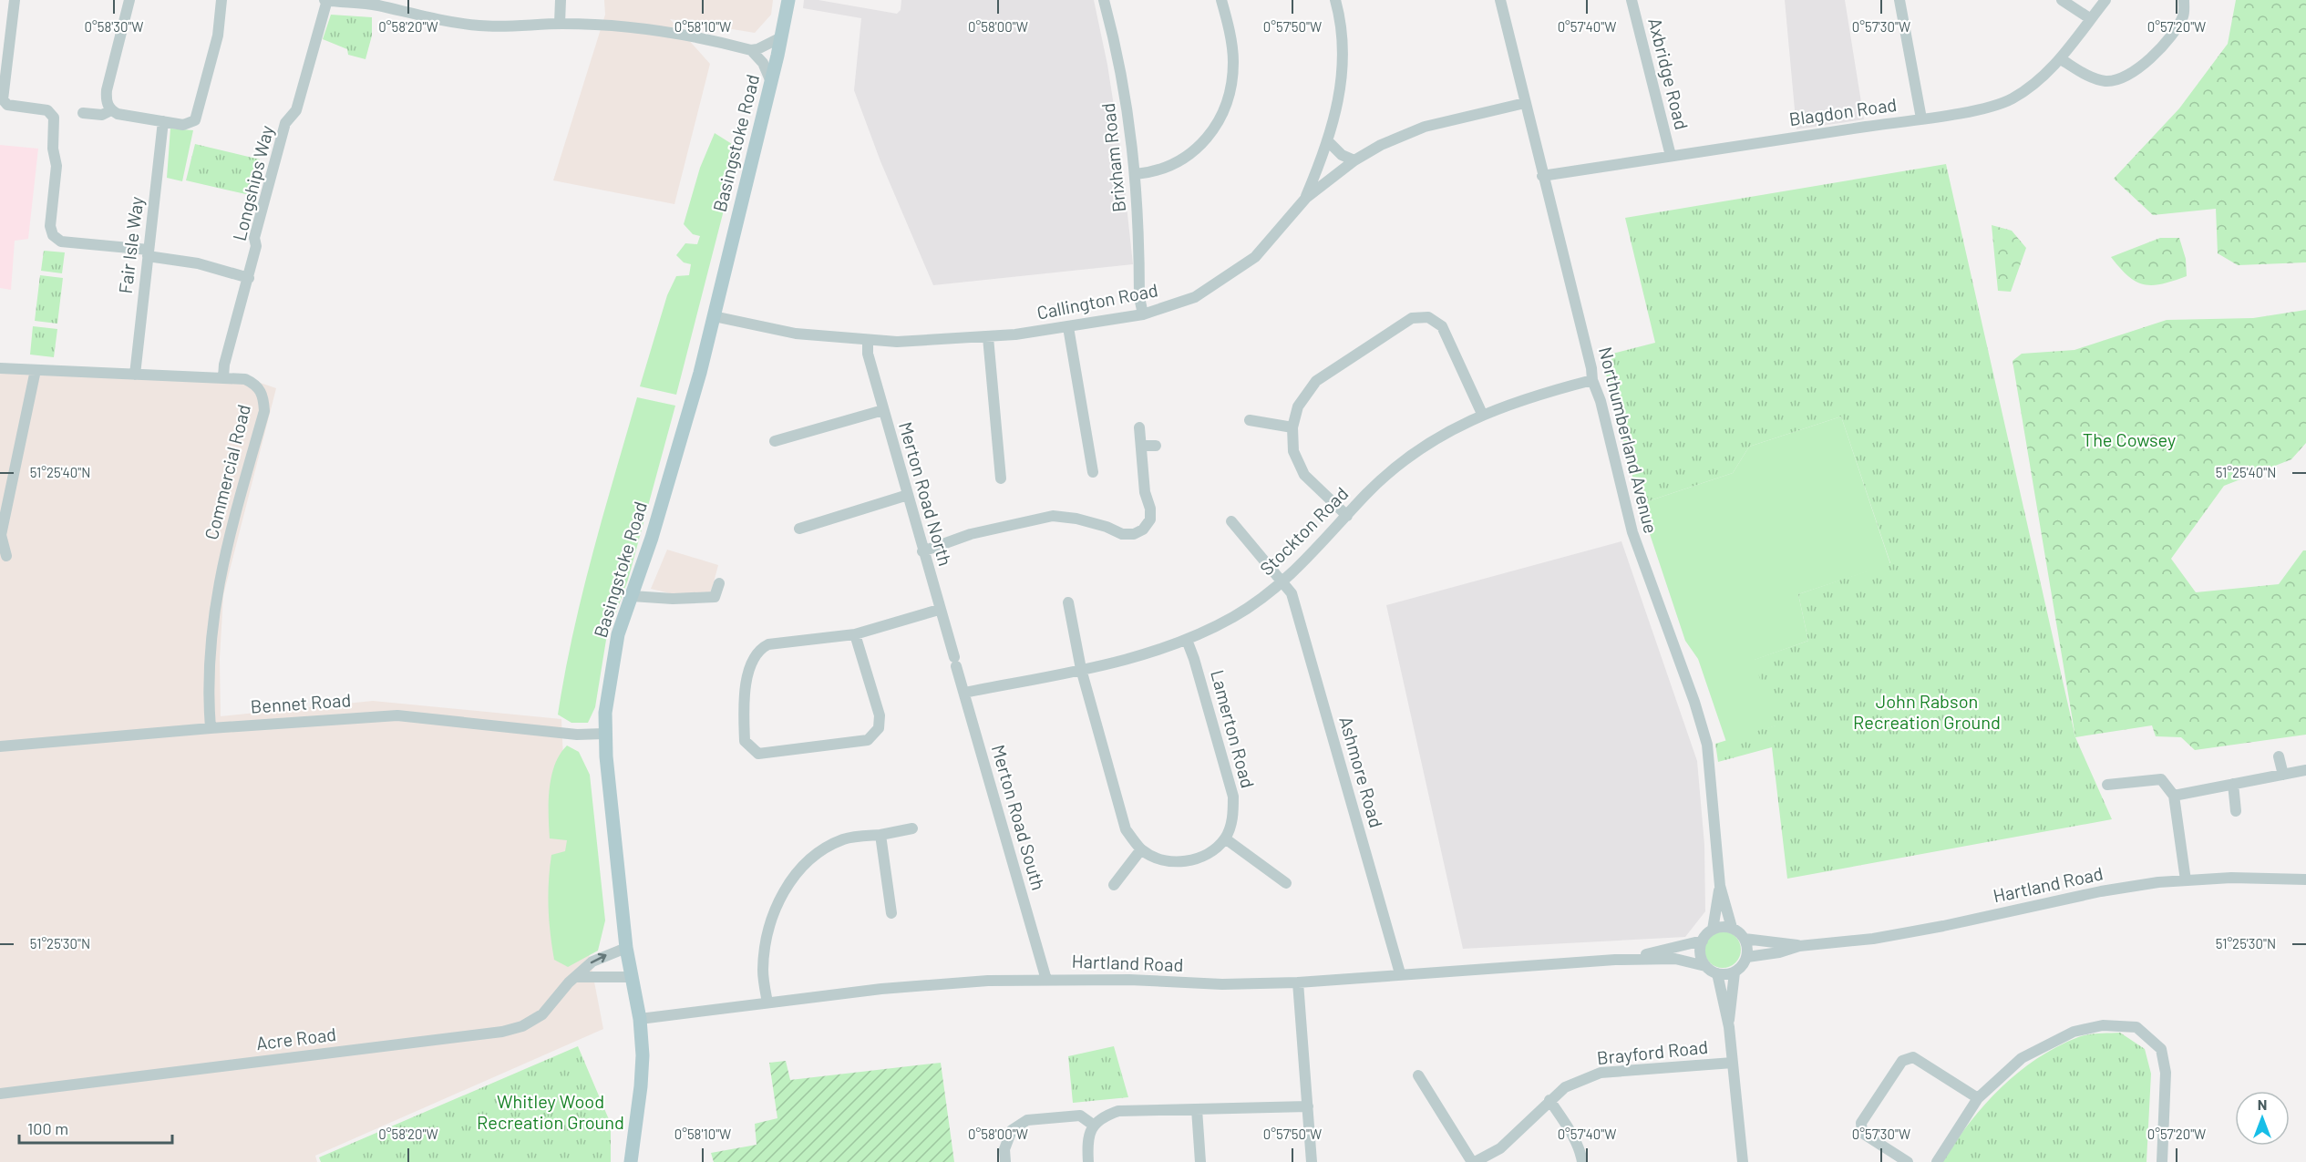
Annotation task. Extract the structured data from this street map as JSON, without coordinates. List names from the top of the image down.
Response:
{
  "streets": {
    "main road": ["Basingstoke Road"],
    "street": [
      "Axbridge Road",
      "Blagdon Road",
      "Brixham Road",
      "Longships Way",
      "Fair Isle Way",
      "Callington Road",
      "Northumberland Avenue",
      "Commercial Road",
      "Merton Road North",
      "Stockton Road",
      "Bennet Road",
      "Lamerton Road",
      "Ashmore Road",
      "Merton Road South",
      "Hartland Road",
      "Acre Road",
      "Brayford Road"
    ]
  },
  "crossings": [
    ["Axbridge Road", "Blagdon Road"],
    ["Blagdon Road", "Northumberland Avenue"],
    ["Basingstoke Road", "Callington Road"],
    ["Basingstoke Road", "Bennet Road"],
    ["Basingstoke Road", "Hartland Road"],
    ["Basingstoke Road", "Acre Road"],
    ["Brixham Road", "Callington Road"],
    ["Longships Way", "Commercial Road"],
    ["Fair Isle Way", "Commercial Road"],
    ["Callington Road", "Northumberland Avenue"],
    ["Callington Road", "Merton Road North"],
    ["Northumberland Avenue", "Stockton Road"],
    ["Northumberland Avenue", "Hartland Road"],
    ["Commercial Road", "Bennet Road"],
    ["Merton Road North", "Merton Road South"],
    ["Stockton Road", "Lamerton Road"],
    ["Stockton Road", "Ashmore Road"],
    ["Stockton Road", "Merton Road South"],
    ["Ashmore Road", "Hartland Road"],
    ["Merton Road South", "Hartland Road"]
  ],
  "parks": ["The Cowsey", "John Rabson Recreation Ground", "Whitley Wood Recreation Ground"],
  "scale_bar": "100 m",
  "north": "top",
  "coordinates": [
    "0°58'30\"W",
    "0°58'20\"W",
    "0°58'10\"W",
    "0°58'00\"W",
    "0°57'50\"W",
    "0°57'40\"W",
    "0°57'30\"W",
    "0°57'20\"W",
    "51°25'40\"N",
    "51°25'30\"N"
  ]
}
